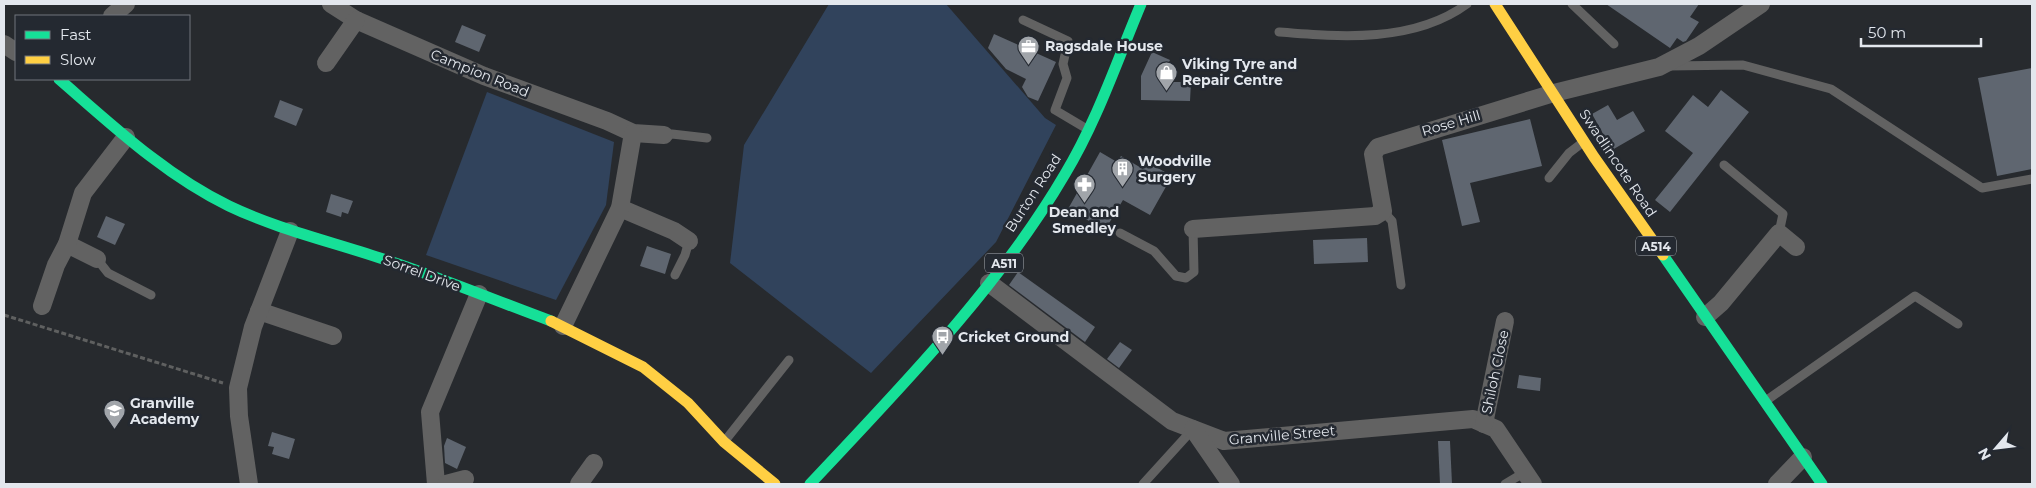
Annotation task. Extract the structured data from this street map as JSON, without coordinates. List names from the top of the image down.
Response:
{
  "streets": {
    "main road": [
      "Swadlincote Road",
      "Burton Road",
      "A514",
      "A511",
      "Sorrel Drive"
    ],
    "street": [
      "Campion Road",
      "Rose Hill",
      "Shiloh Close",
      "Granville Street"
    ]
  },
  "crossings": [
    ["Rose Hill", "Swadlincote Road"],
    ["Burton Road", "Granville Street"],
    ["Shiloh Close", "Granville Street"]
  ],
  "places": {
    "office": ["Ragsdale House"],
    "shop": ["Viking Tyre and Repair Centre"],
    "building": ["Woodville Surgery"],
    "pharmacy": ["Dean and Smedley"],
    "bus stop": ["Cricket Ground"],
    "school or university": ["Granville Academy"]
  },
  "legend": ["Fast", "Slow"],
  "scale_bar": "50 m",
  "north": "bottom left"
}
